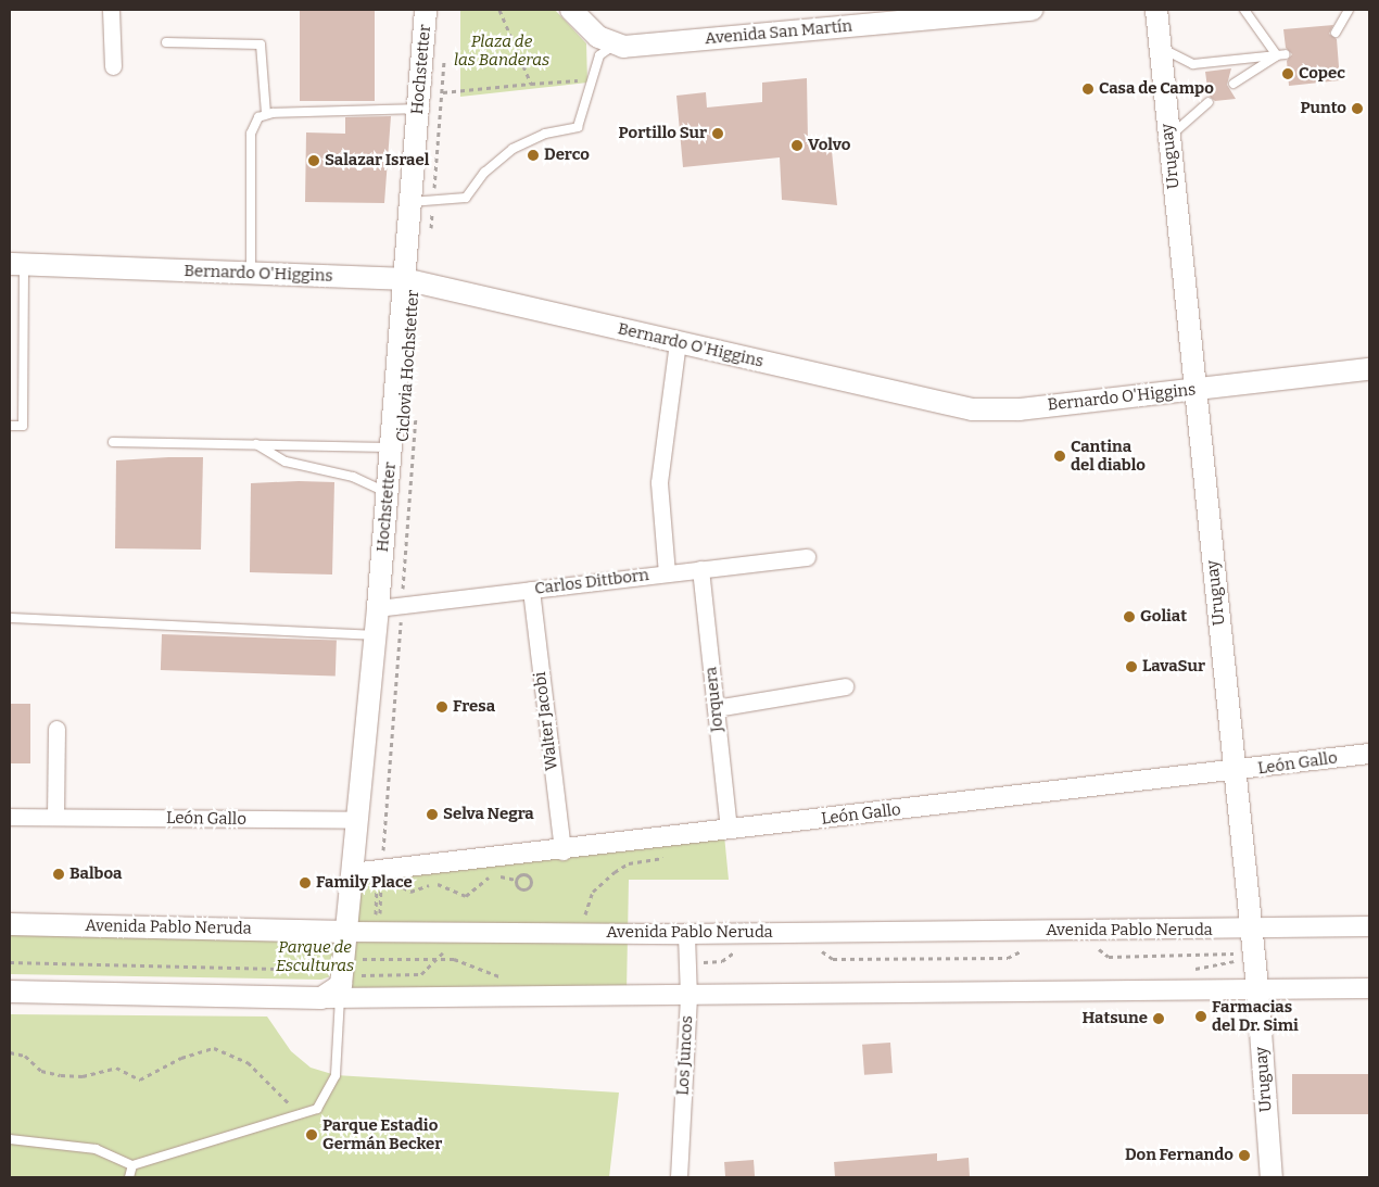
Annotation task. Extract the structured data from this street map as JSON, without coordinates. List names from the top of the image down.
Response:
{
  "streets": {
    "main road": [
      "Avenida San Martín",
      "Hochstetter",
      "Uruguay",
      "Bernardo O'Higgins",
      "Avenida Pablo Neruda"
    ],
    "street": [
      "Carlos Dittborn",
      "Jorquera",
      "Walter Jacobi",
      "León Gallo",
      "Los Juncos"
    ],
    "path": ["Ciclovia Hochstetter"]
  },
  "crossings": [
    ["Hochstetter", "Bernardo O'Higgins"],
    ["Hochstetter", "Ciclovia Hochstetter"],
    ["Hochstetter", "Carlos Dittborn"],
    ["Hochstetter", "León Gallo"],
    ["Hochstetter", "Avenida Pablo Neruda"],
    ["Uruguay", "Bernardo O'Higgins"],
    ["Uruguay", "León Gallo"],
    ["Uruguay", "Avenida Pablo Neruda"],
    ["Ciclovia Hochstetter", "Carlos Dittborn"],
    ["Ciclovia Hochstetter", "León Gallo"],
    ["Ciclovia Hochstetter", "Avenida Pablo Neruda"],
    ["Carlos Dittborn", "Jorquera"],
    ["Carlos Dittborn", "Walter Jacobi"],
    ["Jorquera", "León Gallo"],
    ["Walter Jacobi", "León Gallo"],
    ["Avenida Pablo Neruda", "Los Juncos"]
  ],
  "parks": ["Plaza de las Banderas", "Parque de Esculturas"],
  "places": [
    "Copec",
    "Casa de Campo",
    "Punto",
    "Portillo Sur",
    "Volvo",
    "Derco",
    "Salazar Israel",
    "Cantina del diablo",
    "Goliat",
    "LavaSur",
    "Fresa",
    "Selva Negra",
    "Balboa",
    "Family Place",
    "Farmacias del Dr. Simi",
    "Hatsune",
    "Parque Estadio Germán Becker",
    "Don Fernando"
  ]
}
